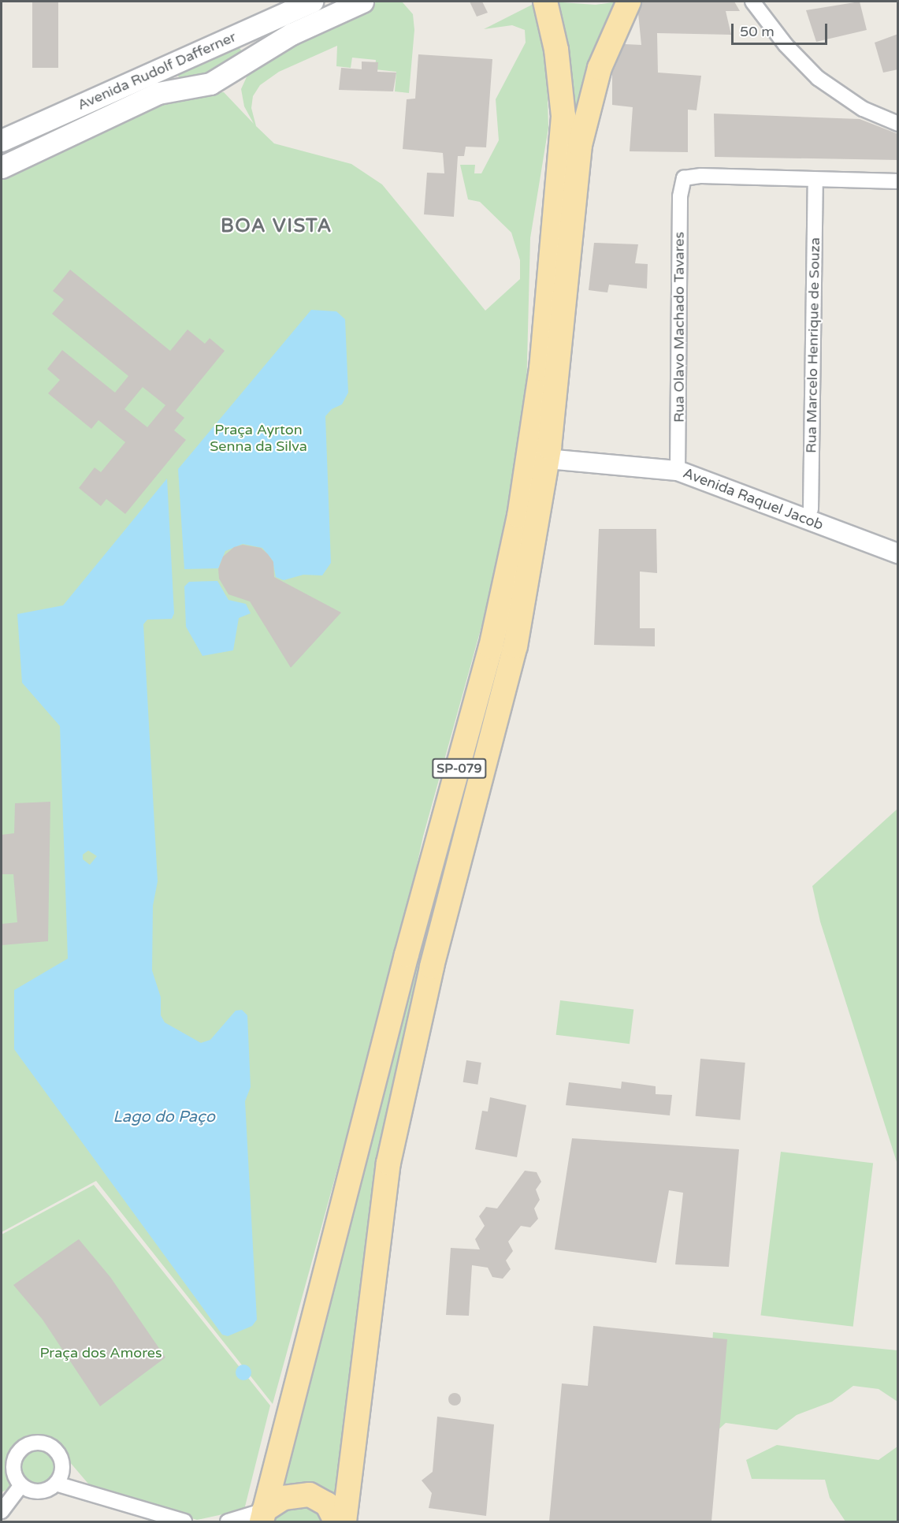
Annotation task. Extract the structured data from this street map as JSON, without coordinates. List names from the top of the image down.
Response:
{
  "streets": {
    "main road": ["Avenida Rudolf Dafferner", "SP-079"],
    "street": ["Rua Olavo Machado Tavares", "Rua Marcelo Henrique de Souza", "Avenida Raquel Jacob"]
  },
  "crossings": [
    ["Rua Olavo Machado Tavares", "Rua Marcelo Henrique de Souza"],
    ["Rua Olavo Machado Tavares", "Avenida Raquel Jacob"],
    ["Rua Marcelo Henrique de Souza", "Avenida Raquel Jacob"],
    ["Avenida Raquel Jacob", "SP-079"]
  ],
  "districts": ["BOA VISTA"],
  "water": ["Lago do Paço"],
  "parks": ["Praça Ayrton Senna da Silva", "Praça dos Amores"],
  "scale_bar": "50 m"
}
